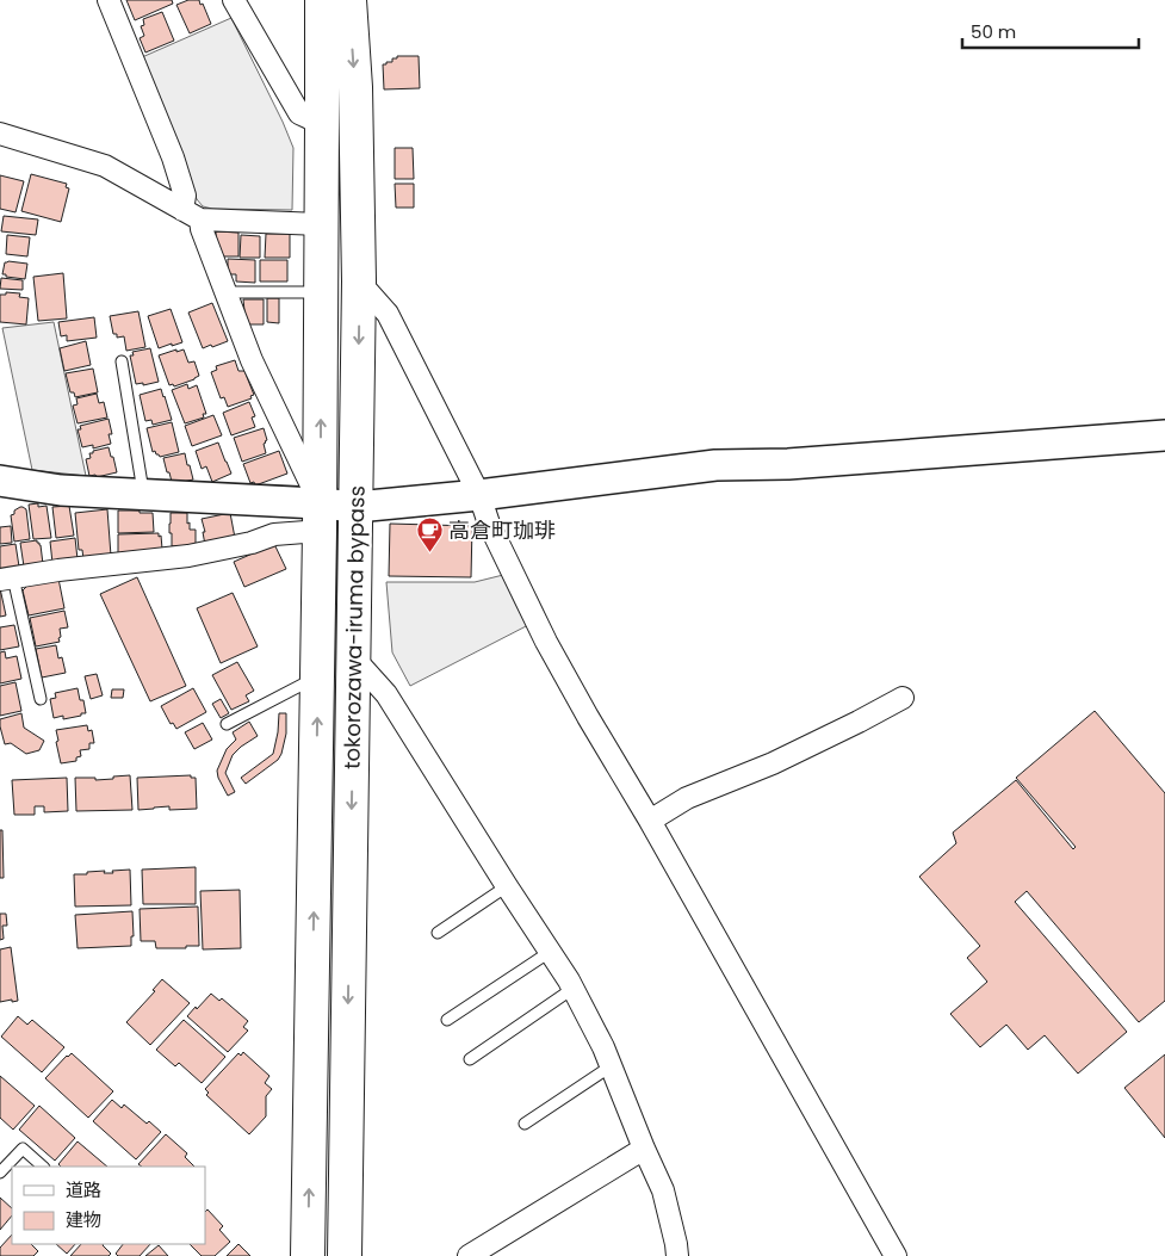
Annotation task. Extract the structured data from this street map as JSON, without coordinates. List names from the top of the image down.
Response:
{
  "streets": {
    "highway": ["tokorozawa-iruma bypass"]
  },
  "places": {
    "cafe": ["高倉町珈琲"]
  },
  "legend": ["道路", "建物"],
  "scale_bar": "50 m"
}
